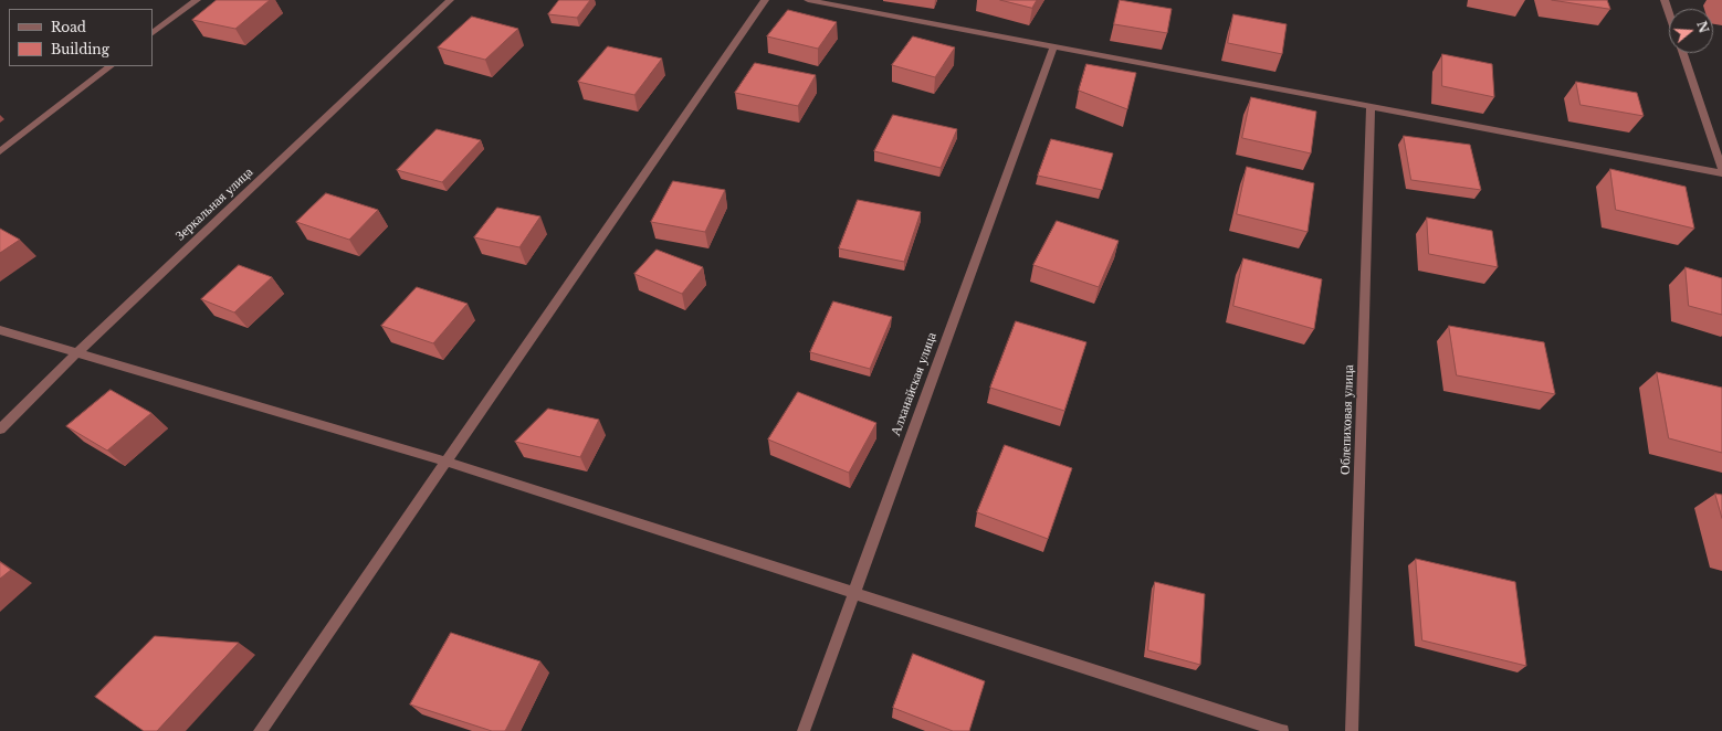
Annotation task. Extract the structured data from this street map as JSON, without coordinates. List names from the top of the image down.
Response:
{
  "streets": {
    "street": ["Зеркальная улица", "Алханайская улица", "Облепиховая улица"]
  },
  "legend": ["Road", "Building"],
  "north": "right"
}
